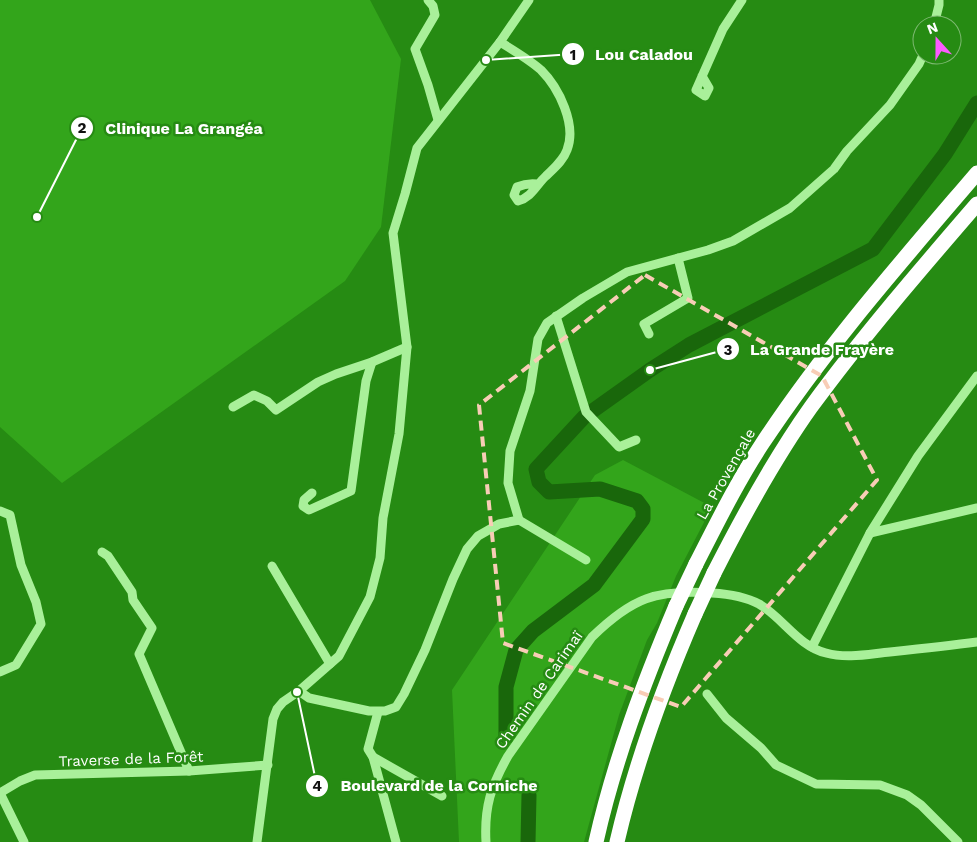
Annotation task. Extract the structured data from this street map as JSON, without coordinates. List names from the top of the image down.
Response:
{
  "streets": {
    "highway": ["La Provençale"],
    "street": ["Chemin de Carimaï", "Traverse de la Forêt"]
  },
  "places": [
    "Lou Caladou",
    "Clinique La Grangéa",
    "La Grande Frayère",
    "Boulevard de la Corniche"
  ],
  "north": "top"
}
